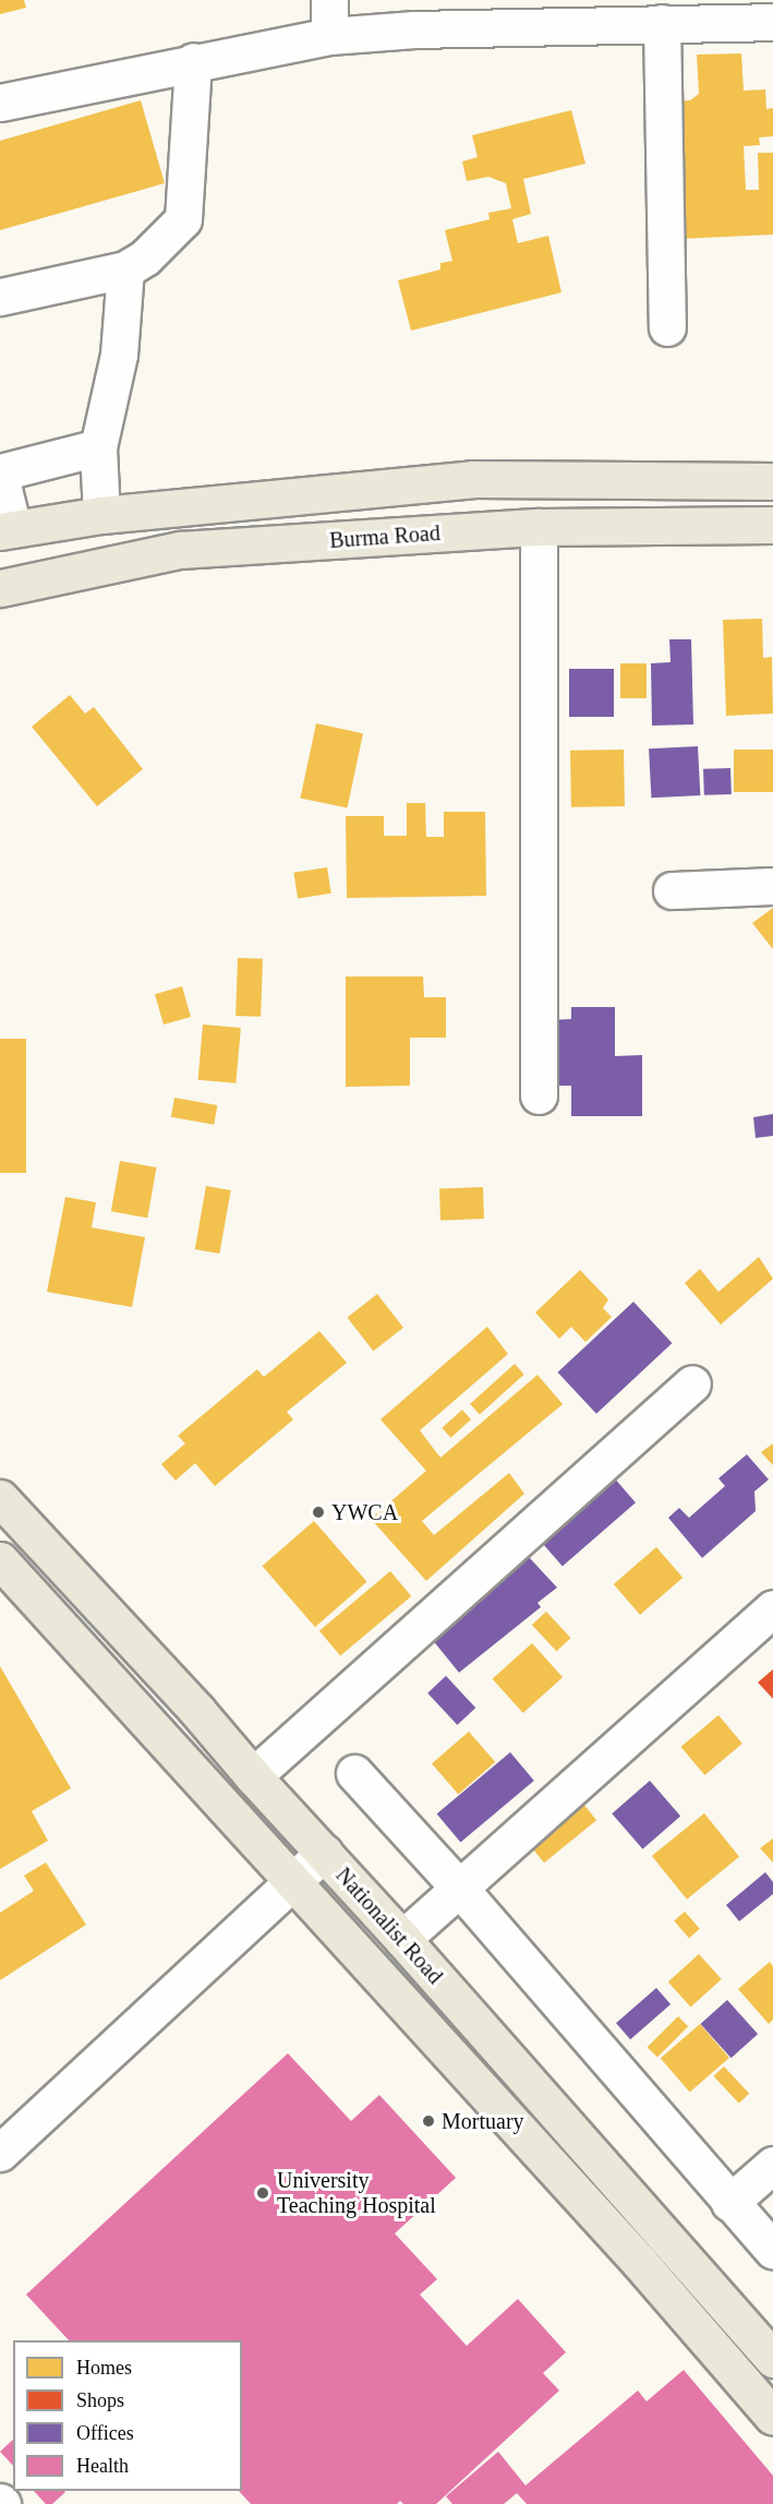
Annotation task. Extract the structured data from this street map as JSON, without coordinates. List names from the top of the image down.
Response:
{
  "streets": {
    "main road": ["Burma Road", "Nationalist Road"]
  },
  "places": ["YWCA", "Mortuary", "University Teaching Hospital"],
  "legend": [
    "Homes",
    "Shops",
    "Offices",
    "Health"
  ]
}
